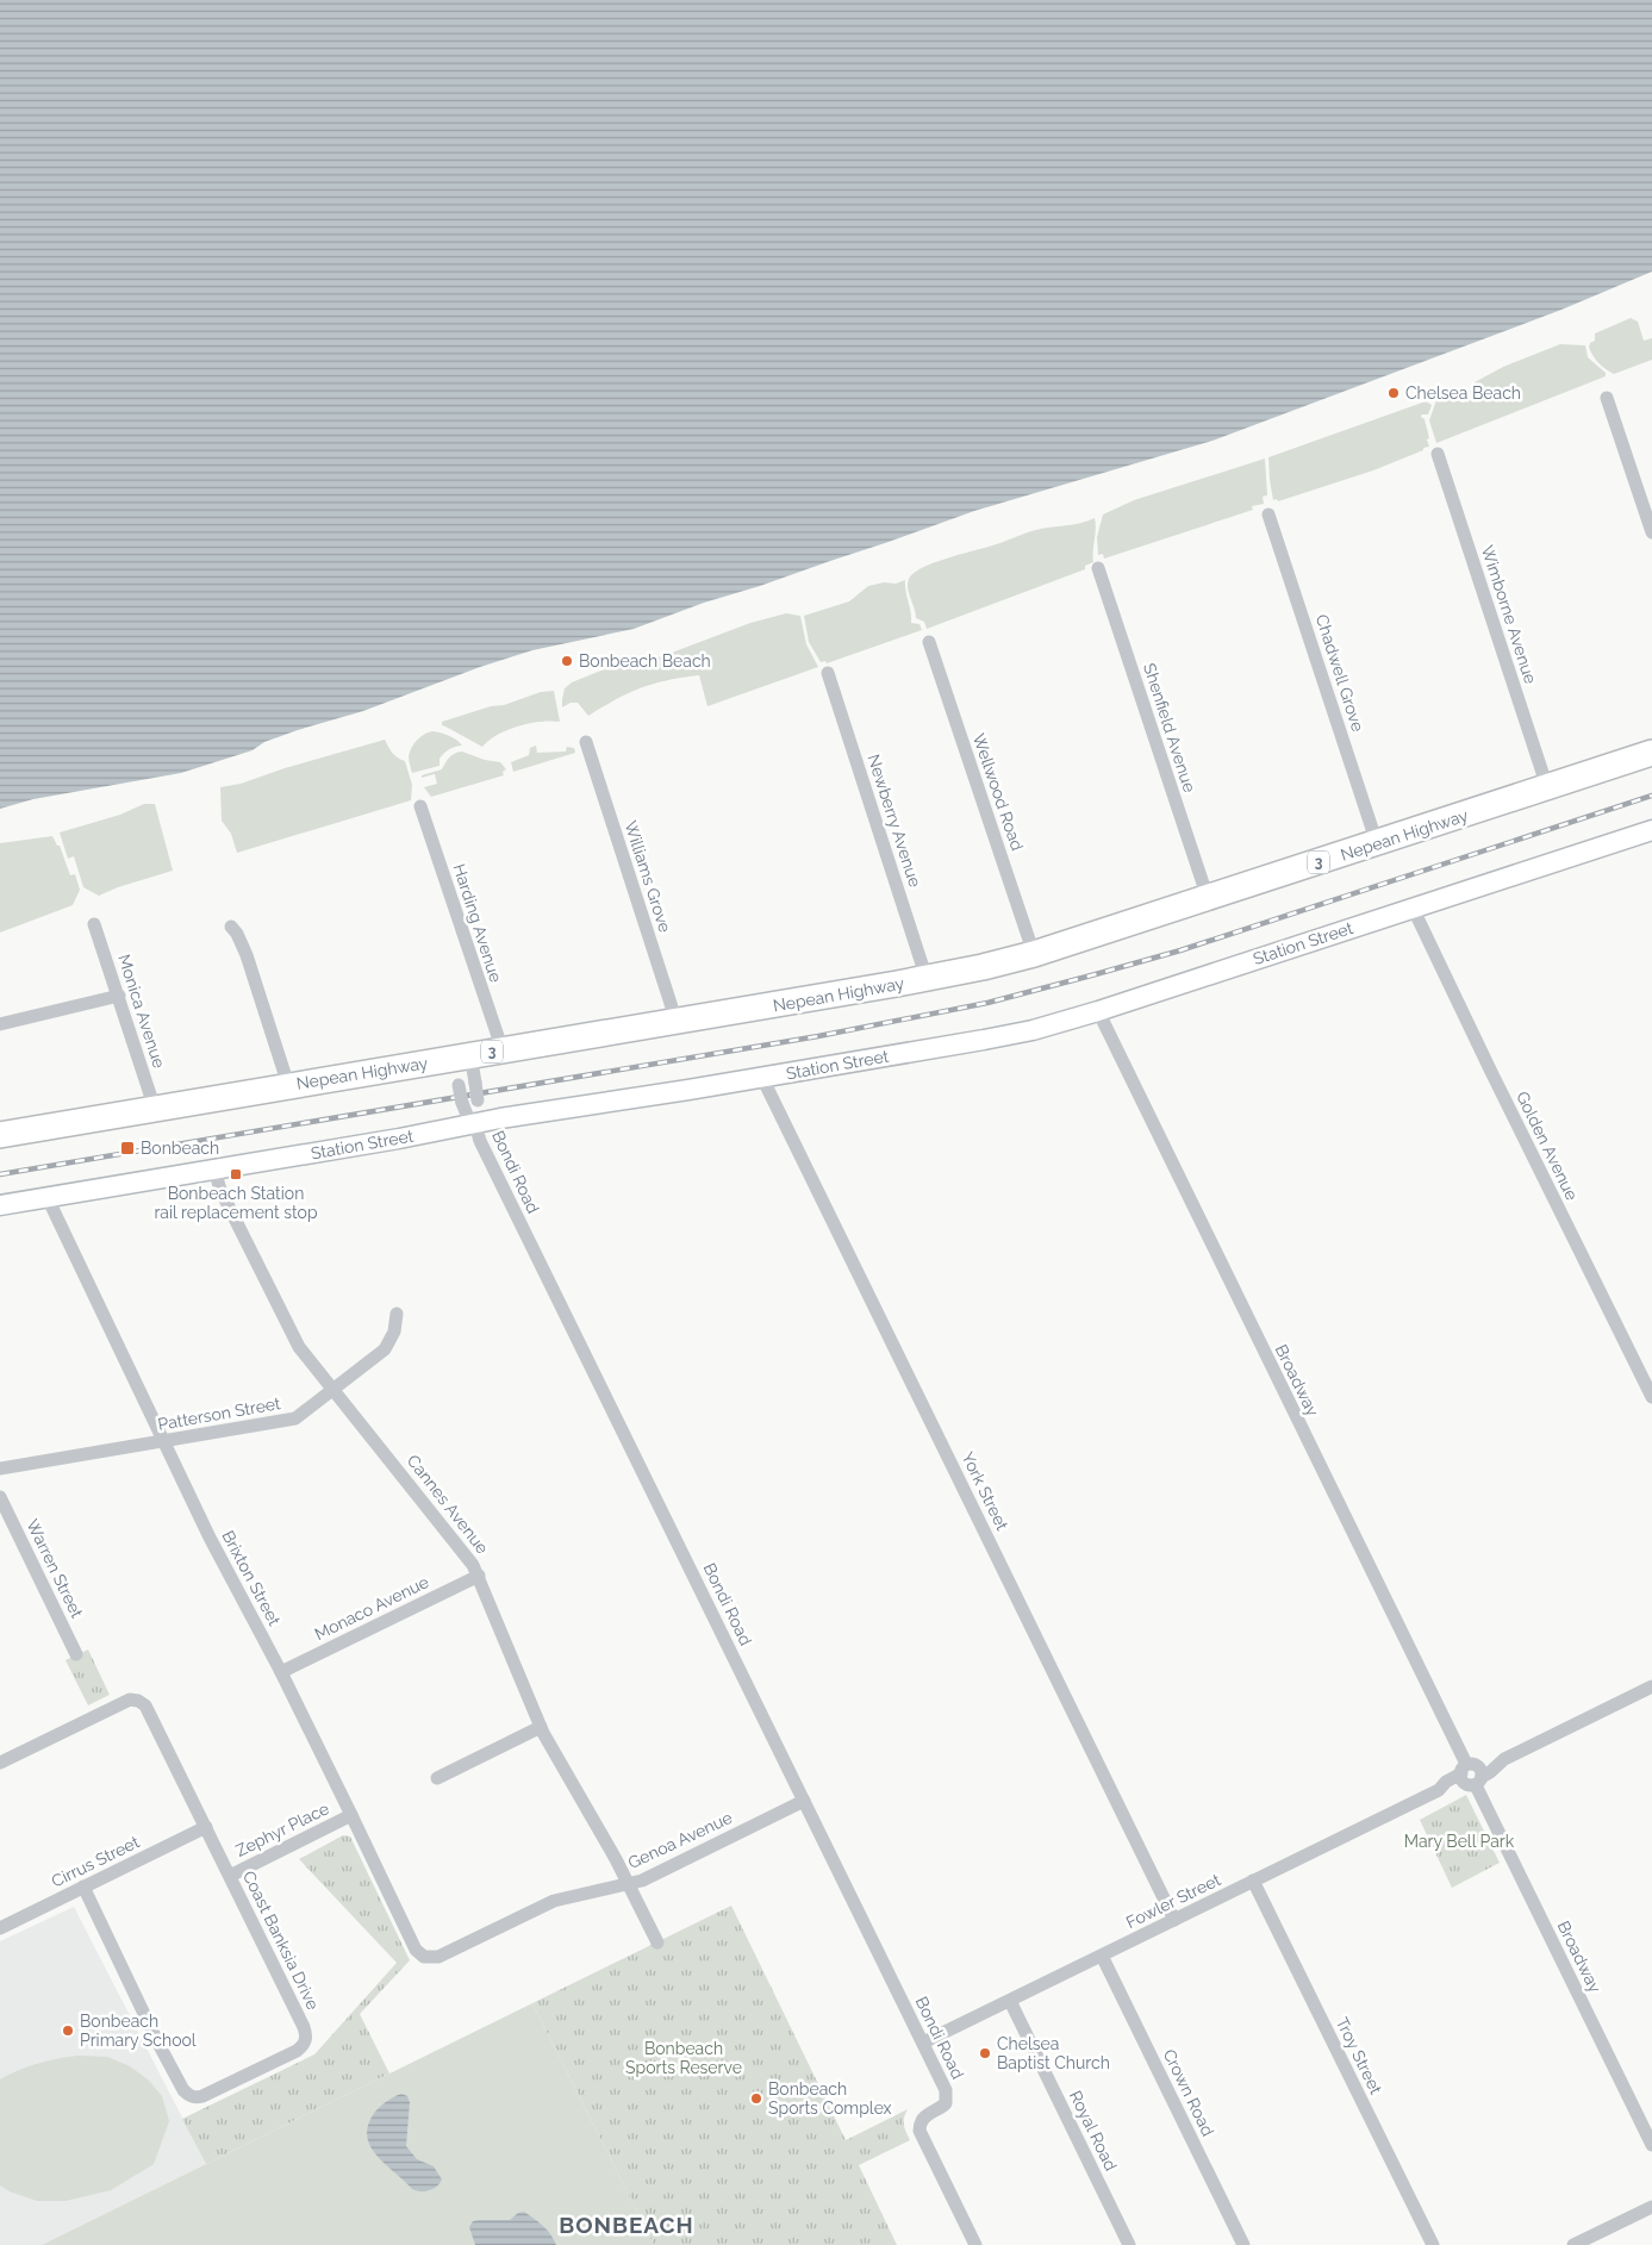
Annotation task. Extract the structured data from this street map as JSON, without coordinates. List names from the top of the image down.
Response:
{
  "streets": {
    "highway": ["Nepean Highway", "3"],
    "street": [
      "Wimborne Avenue",
      "Chadwell Grove",
      "Shenfield Avenue",
      "Wellwood Road",
      "Newberry Avenue",
      "Williams Grove",
      "Harding Avenue",
      "Station Street",
      "Monica Avenue",
      "Golden Avenue",
      "Bondi Road",
      "Broadway",
      "Patterson Street",
      "York Street",
      "Cannes Avenue",
      "Warren Street",
      "Brixton Street",
      "Monaco Avenue",
      "Zephyr Place",
      "Genoa Avenue",
      "Cirrus Street",
      "Fowler Street",
      "Coast Banksia Drive",
      "Troy Street",
      "Crown Road",
      "Royal Road"
    ]
  },
  "crossings": [
    ["Wimborne Avenue", "Nepean Highway"],
    ["Chadwell Grove", "Nepean Highway"],
    ["Shenfield Avenue", "Nepean Highway"],
    ["Wellwood Road", "Nepean Highway"],
    ["Newberry Avenue", "Nepean Highway"],
    ["Nepean Highway", "Williams Grove"],
    ["Nepean Highway", "Harding Avenue"],
    ["Nepean Highway", "Monica Avenue"],
    ["Nepean Highway", "Bondi Road"],
    ["Station Street", "Golden Avenue"],
    ["Station Street", "Bondi Road"],
    ["Station Street", "Broadway"],
    ["Station Street", "York Street"],
    ["Station Street", "Cannes Avenue"],
    ["Station Street", "Brixton Street"],
    ["Bondi Road", "Genoa Avenue"],
    ["Bondi Road", "Fowler Street"],
    ["Broadway", "Fowler Street"],
    ["Patterson Street", "Cannes Avenue"],
    ["Patterson Street", "Brixton Street"],
    ["York Street", "Fowler Street"],
    ["Cannes Avenue", "Monaco Avenue"],
    ["Cannes Avenue", "Genoa Avenue"],
    ["Brixton Street", "Monaco Avenue"],
    ["Brixton Street", "Zephyr Place"],
    ["Brixton Street", "Genoa Avenue"],
    ["Zephyr Place", "Coast Banksia Drive"],
    ["Cirrus Street", "Coast Banksia Drive"],
    ["Fowler Street", "Troy Street"],
    ["Fowler Street", "Crown Road"],
    ["Fowler Street", "Royal Road"]
  ],
  "districts": ["BONBEACH"],
  "parks": ["Mary Bell Park", "Bonbeach Sports Reserve"],
  "places": {
    "other": [
      "Chelsea Beach",
      "Bonbeach Beach",
      "Bonbeach Primary School",
      "Chelsea Baptist Church",
      "Bonbeach Sports Complex"
    ],
    "transit": ["Bonbeach", "Bonbeach Station rail replacement stop"]
  }
}
